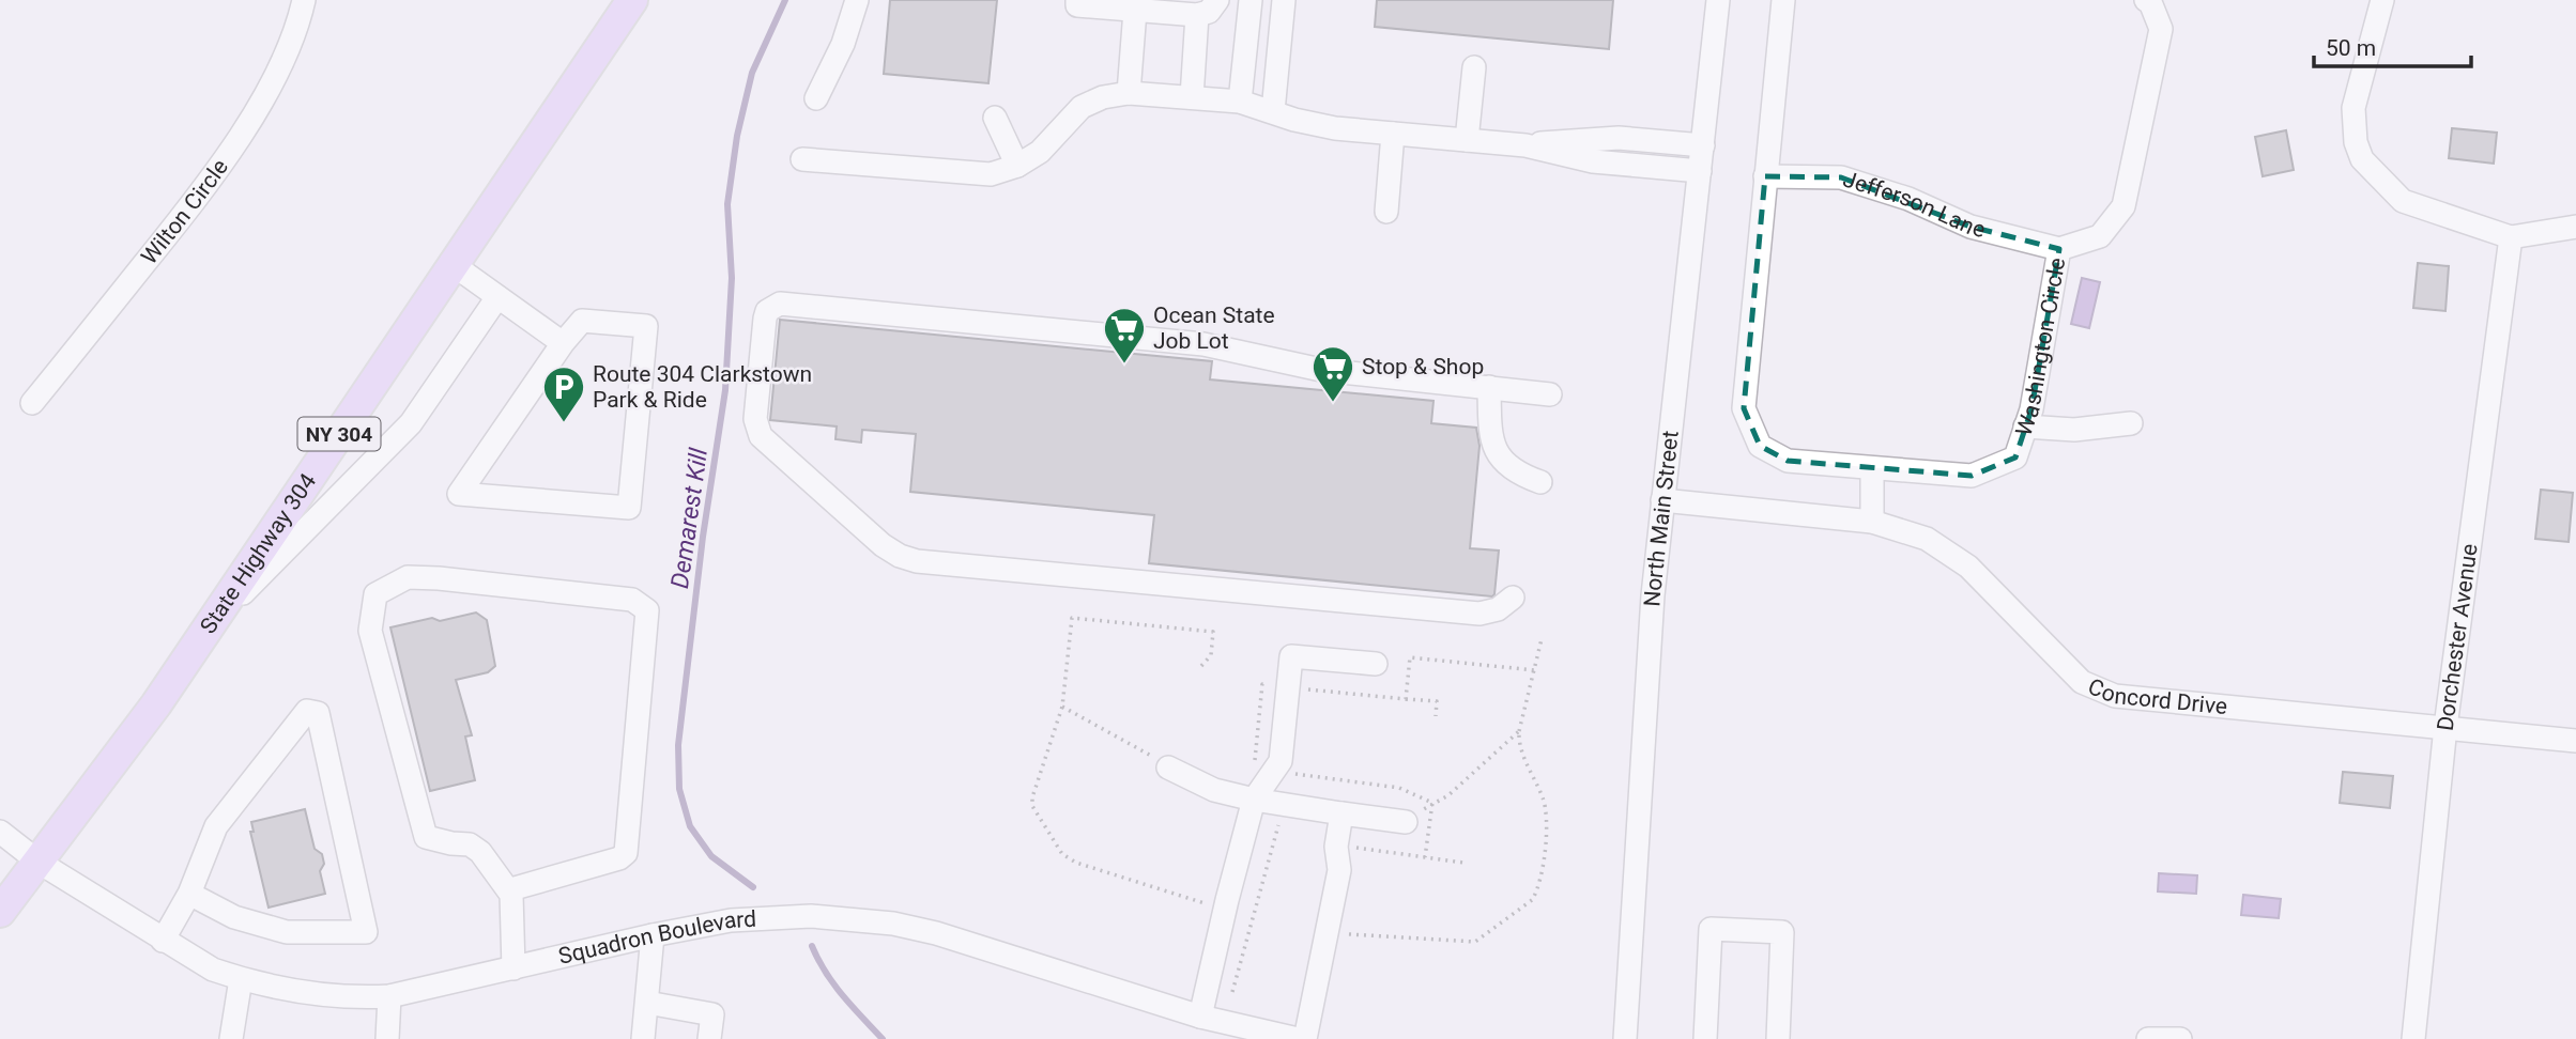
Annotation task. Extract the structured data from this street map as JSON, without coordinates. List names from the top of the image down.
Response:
{
  "streets": {
    "main road": ["NY 304", "State Highway 304"],
    "street": [
      "Jefferson Lane",
      "Wilton Circle",
      "Washington Circle",
      "North Main Street",
      "Dorchester Avenue",
      "Concord Drive",
      "Squadron Boulevard"
    ]
  },
  "crossings": [
    ["Jefferson Lane", "Washington Circle"],
    ["North Main Street", "Concord Drive"],
    ["State Highway 304", "Squadron Boulevard"],
    ["Dorchester Avenue", "Concord Drive"]
  ],
  "water": ["Demarest Kill"],
  "places": {
    "supermarket": ["Ocean State Job Lot", "Stop & Shop"],
    "parking": ["Route 304 Clarkstown Park & Ride"]
  },
  "scale_bar": "50 m"
}
